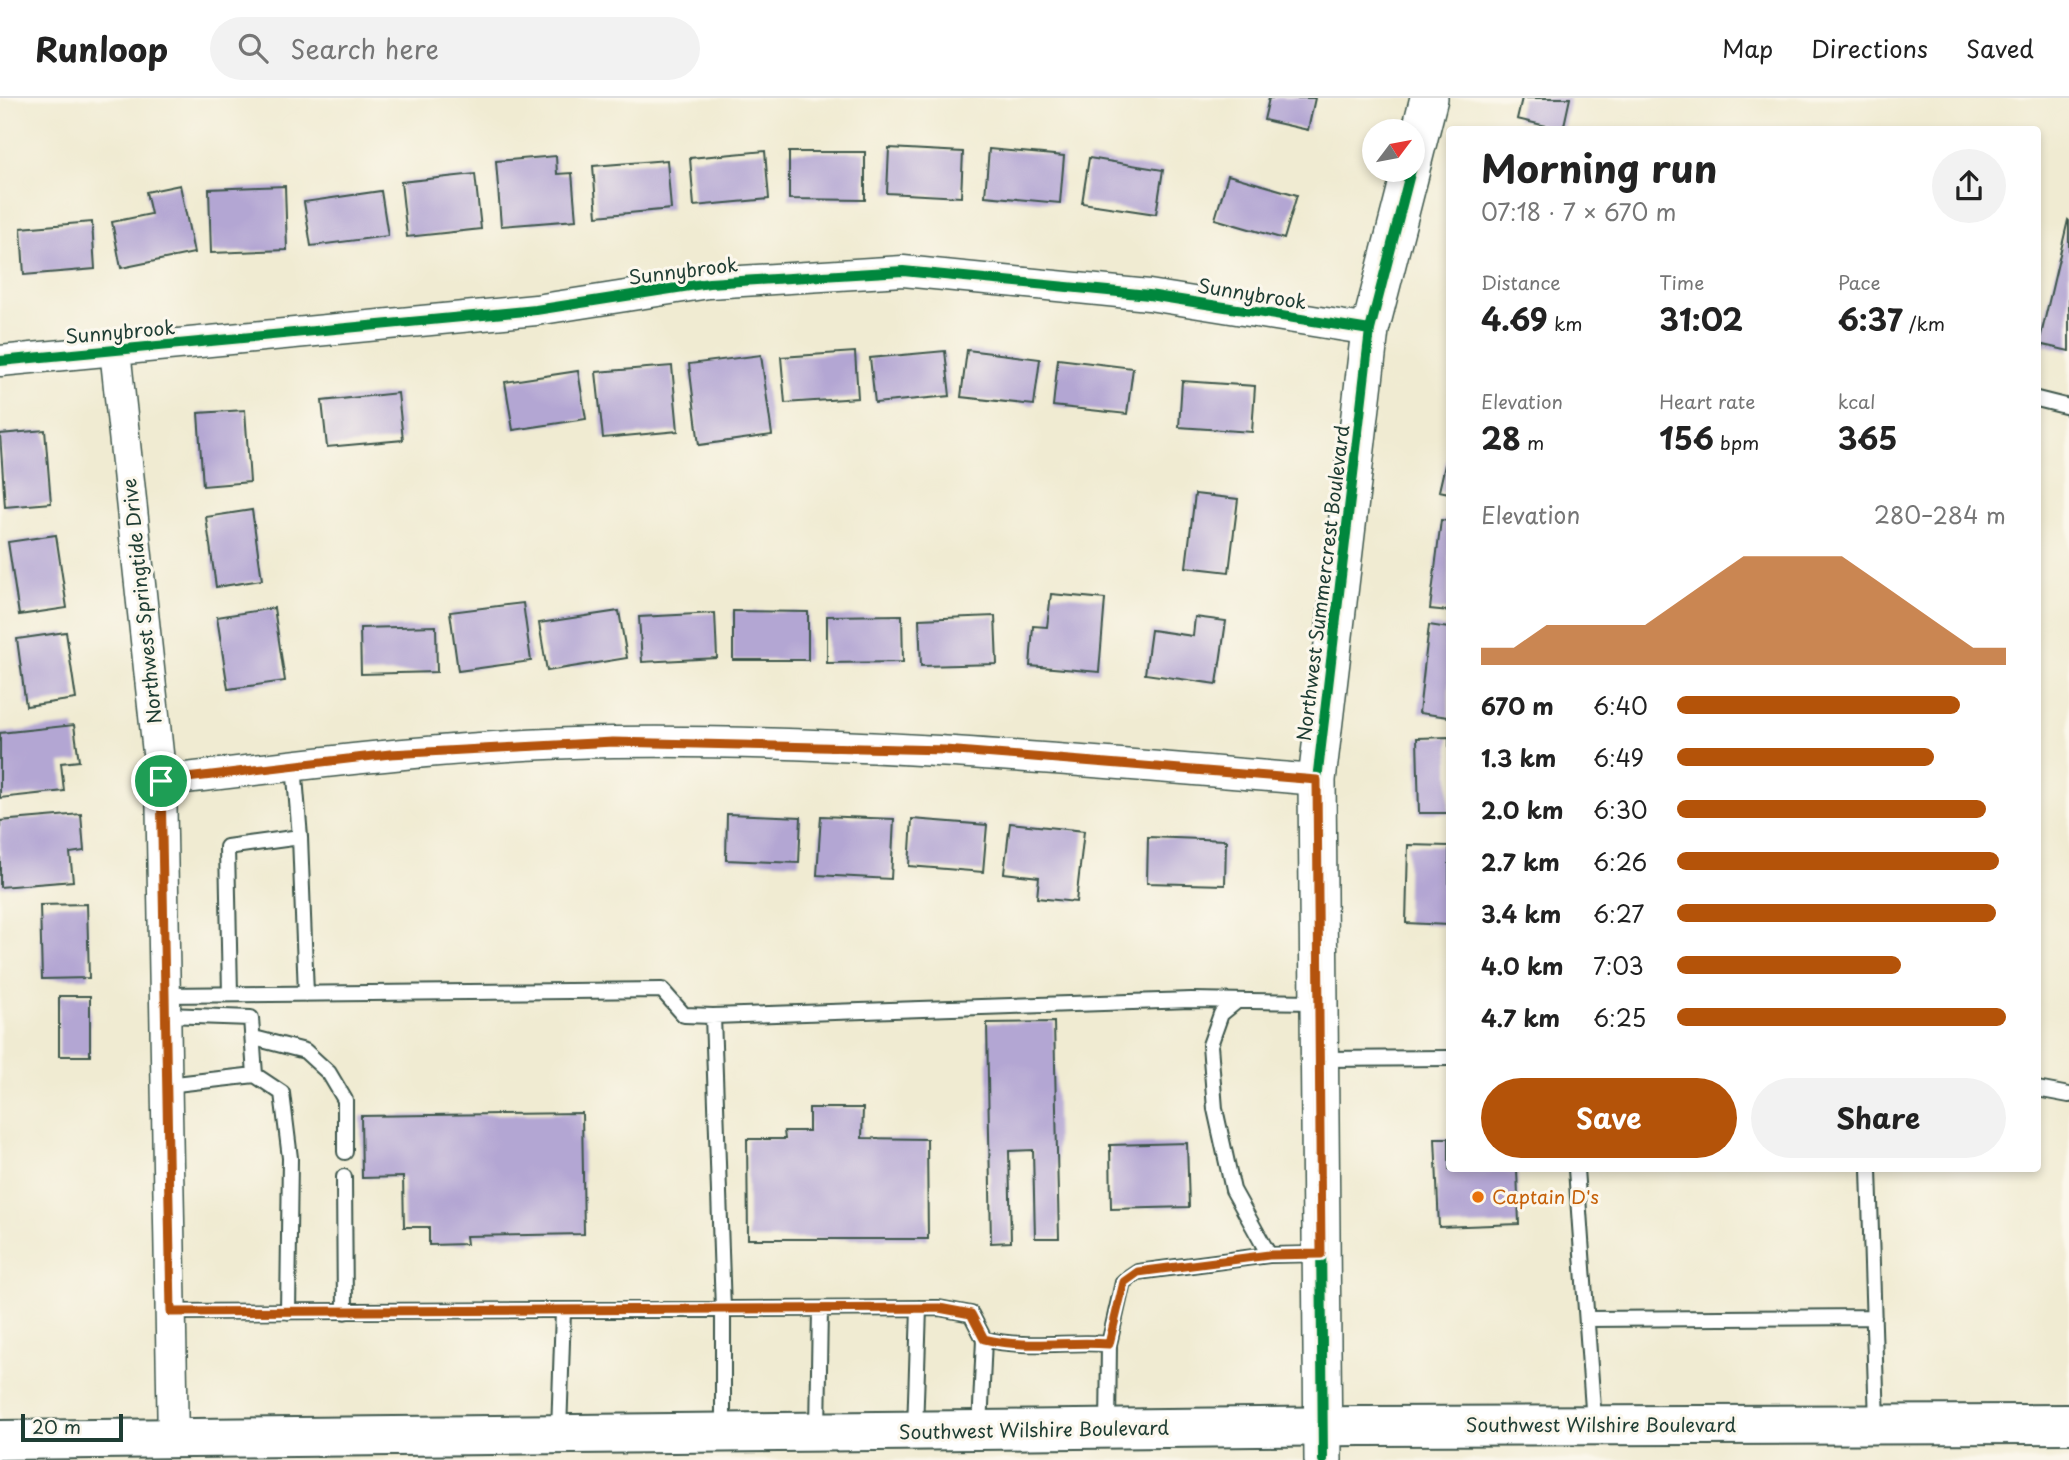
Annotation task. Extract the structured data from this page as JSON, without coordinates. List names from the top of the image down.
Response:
{
  "streets": {
    "main road": ["Southwest Wilshire Boulevard"],
    "street": ["Sunnybrook", "Northwest Summercrest Boulevard", "Northwest Springtide Drive"]
  },
  "crossings": [
    ["Sunnybrook", "Northwest Summercrest Boulevard"],
    ["Sunnybrook", "Northwest Springtide Drive"],
    ["Northwest Summercrest Boulevard", "Southwest Wilshire Boulevard"],
    ["Northwest Springtide Drive", "Southwest Wilshire Boulevard"]
  ],
  "places": ["Captain D's"],
  "scale_bar": "20 m",
  "north": "top right",
  "page": {
    "header": "Runloop",
    "search": "Search here",
    "nav": ["Map", "Directions", "Saved"],
    "heading": ["Morning run", "07:18 · 7 × 670 m"],
    "stats": [
      ["Distance", "4.69 km"],
      ["Time", "31:02"],
      ["Pace", "6:37 /km"],
      ["Elevation", "28 m"],
      ["Heart rate", "156 bpm"],
      ["kcal", "365"]
    ],
    "chart": ["Elevation", "280–284 m"],
    "list": [
      {
        "name": "670 m",
        "note": "6:40"
      },
      {
        "name": "1.3 km",
        "note": "6:49"
      },
      {
        "name": "2.0 km",
        "note": "6:30"
      },
      {
        "name": "2.7 km",
        "note": "6:26"
      },
      {
        "name": "3.4 km",
        "note": "6:27"
      },
      {
        "name": "4.0 km",
        "note": "7:03"
      },
      {
        "name": "4.7 km",
        "note": "6:25"
      }
    ],
    "buttons": ["Save", "Share"],
    "scale": "20 m"
  }
}
